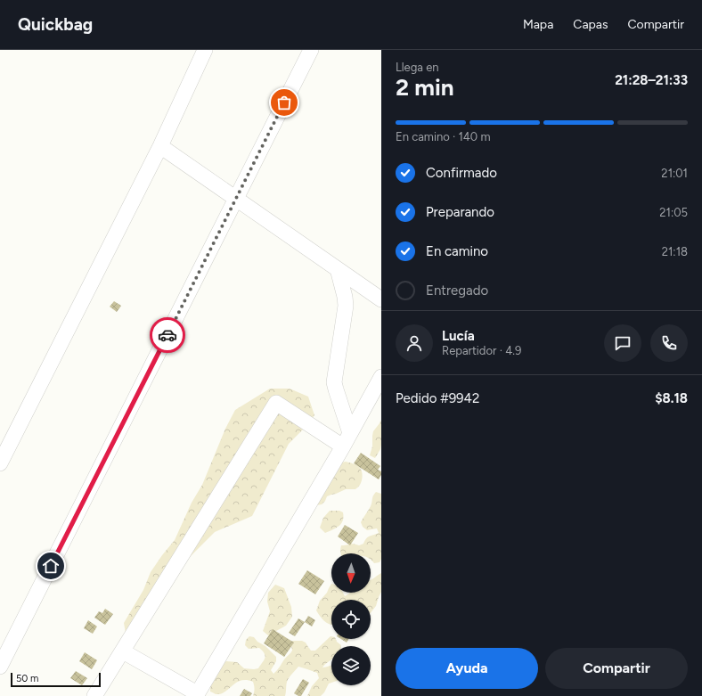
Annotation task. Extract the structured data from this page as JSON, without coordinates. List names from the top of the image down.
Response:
{
  "scale_bar": "50 m",
  "north": "bottom",
  "page": {
    "header": "Quickbag",
    "nav": ["Mapa", "Capas", "Compartir"],
    "heading": ["2 min", "Llega en", "21:28–21:33"],
    "panel": [
      "Lucía",
      "Repartidor · 4.9",
      "Pedido #9942",
      "$8.18"
    ],
    "bar": "En camino · 140 m",
    "list": [
      ["Confirmado", "21:01"],
      ["Preparando", "21:05"],
      ["En camino", "21:18"],
      "Entregado"
    ],
    "buttons": ["Ayuda", "Compartir"],
    "scale": "50 m"
  }
}
